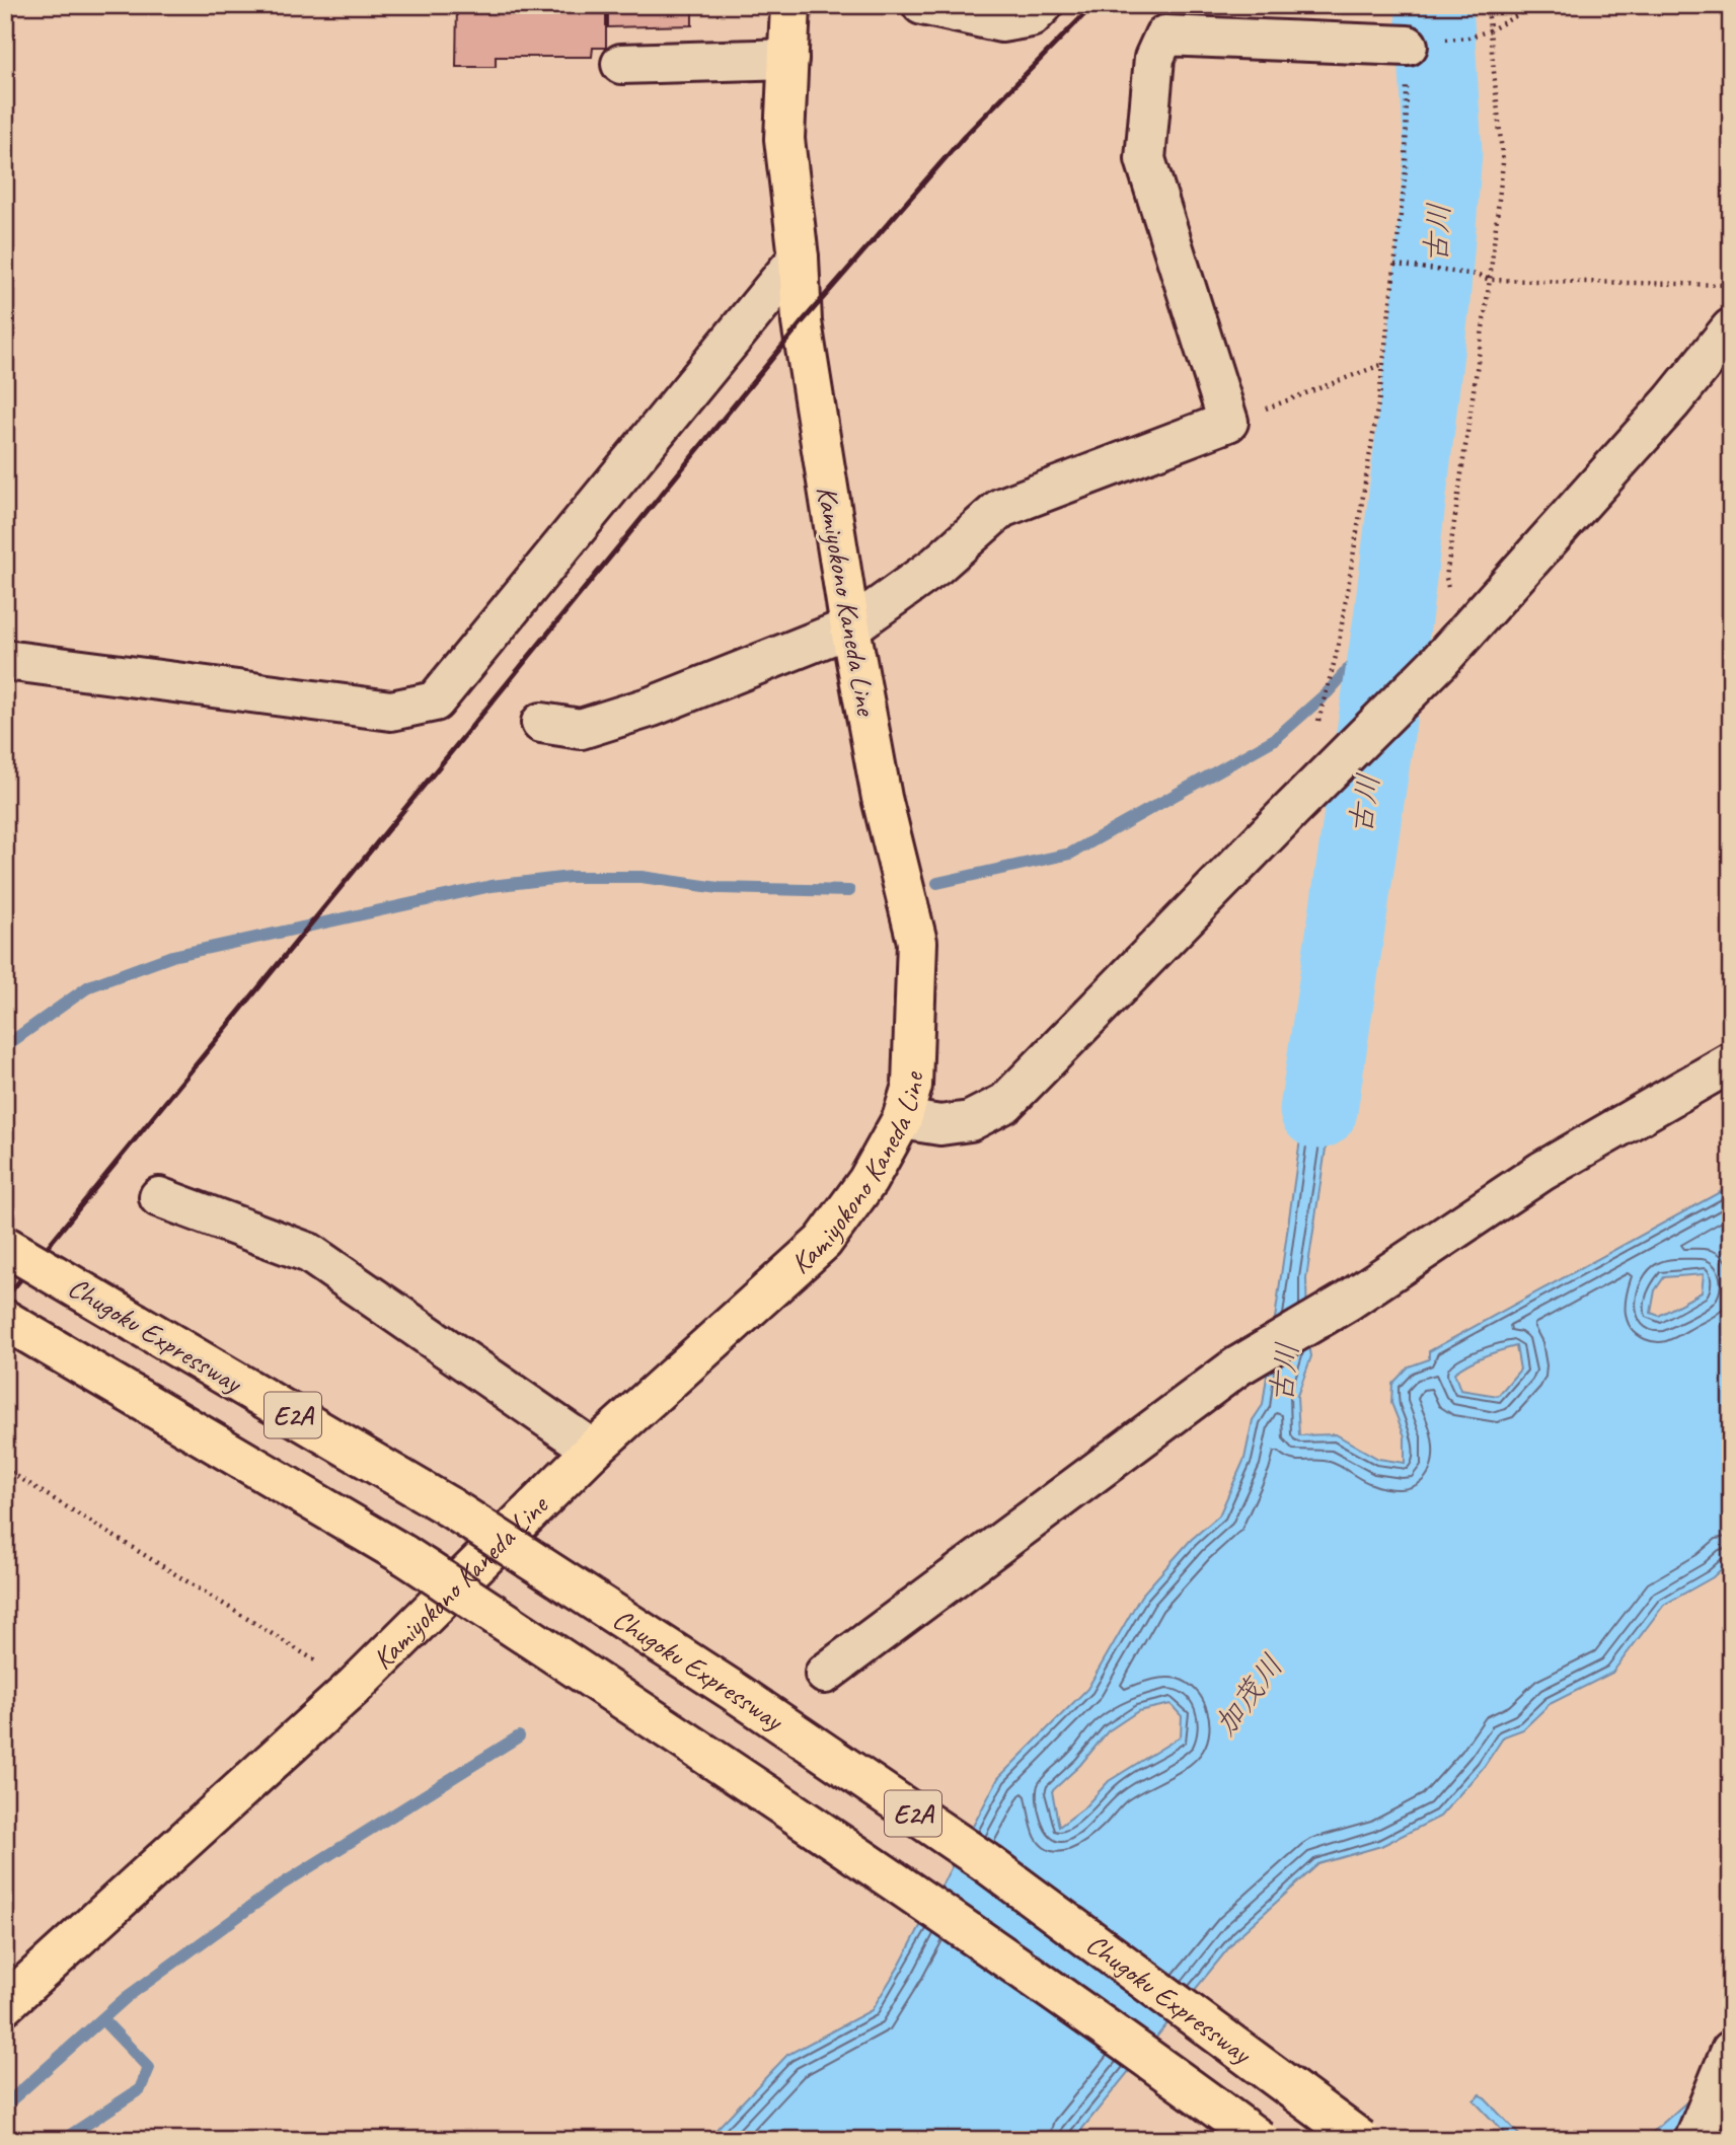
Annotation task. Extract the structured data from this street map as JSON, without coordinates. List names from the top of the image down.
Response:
{
  "streets": {
    "main road": ["Kamiyokono Kaneda Line", "Chugoku Expressway", "E2A"]
  },
  "water": ["古川", "加茂川"]
}
